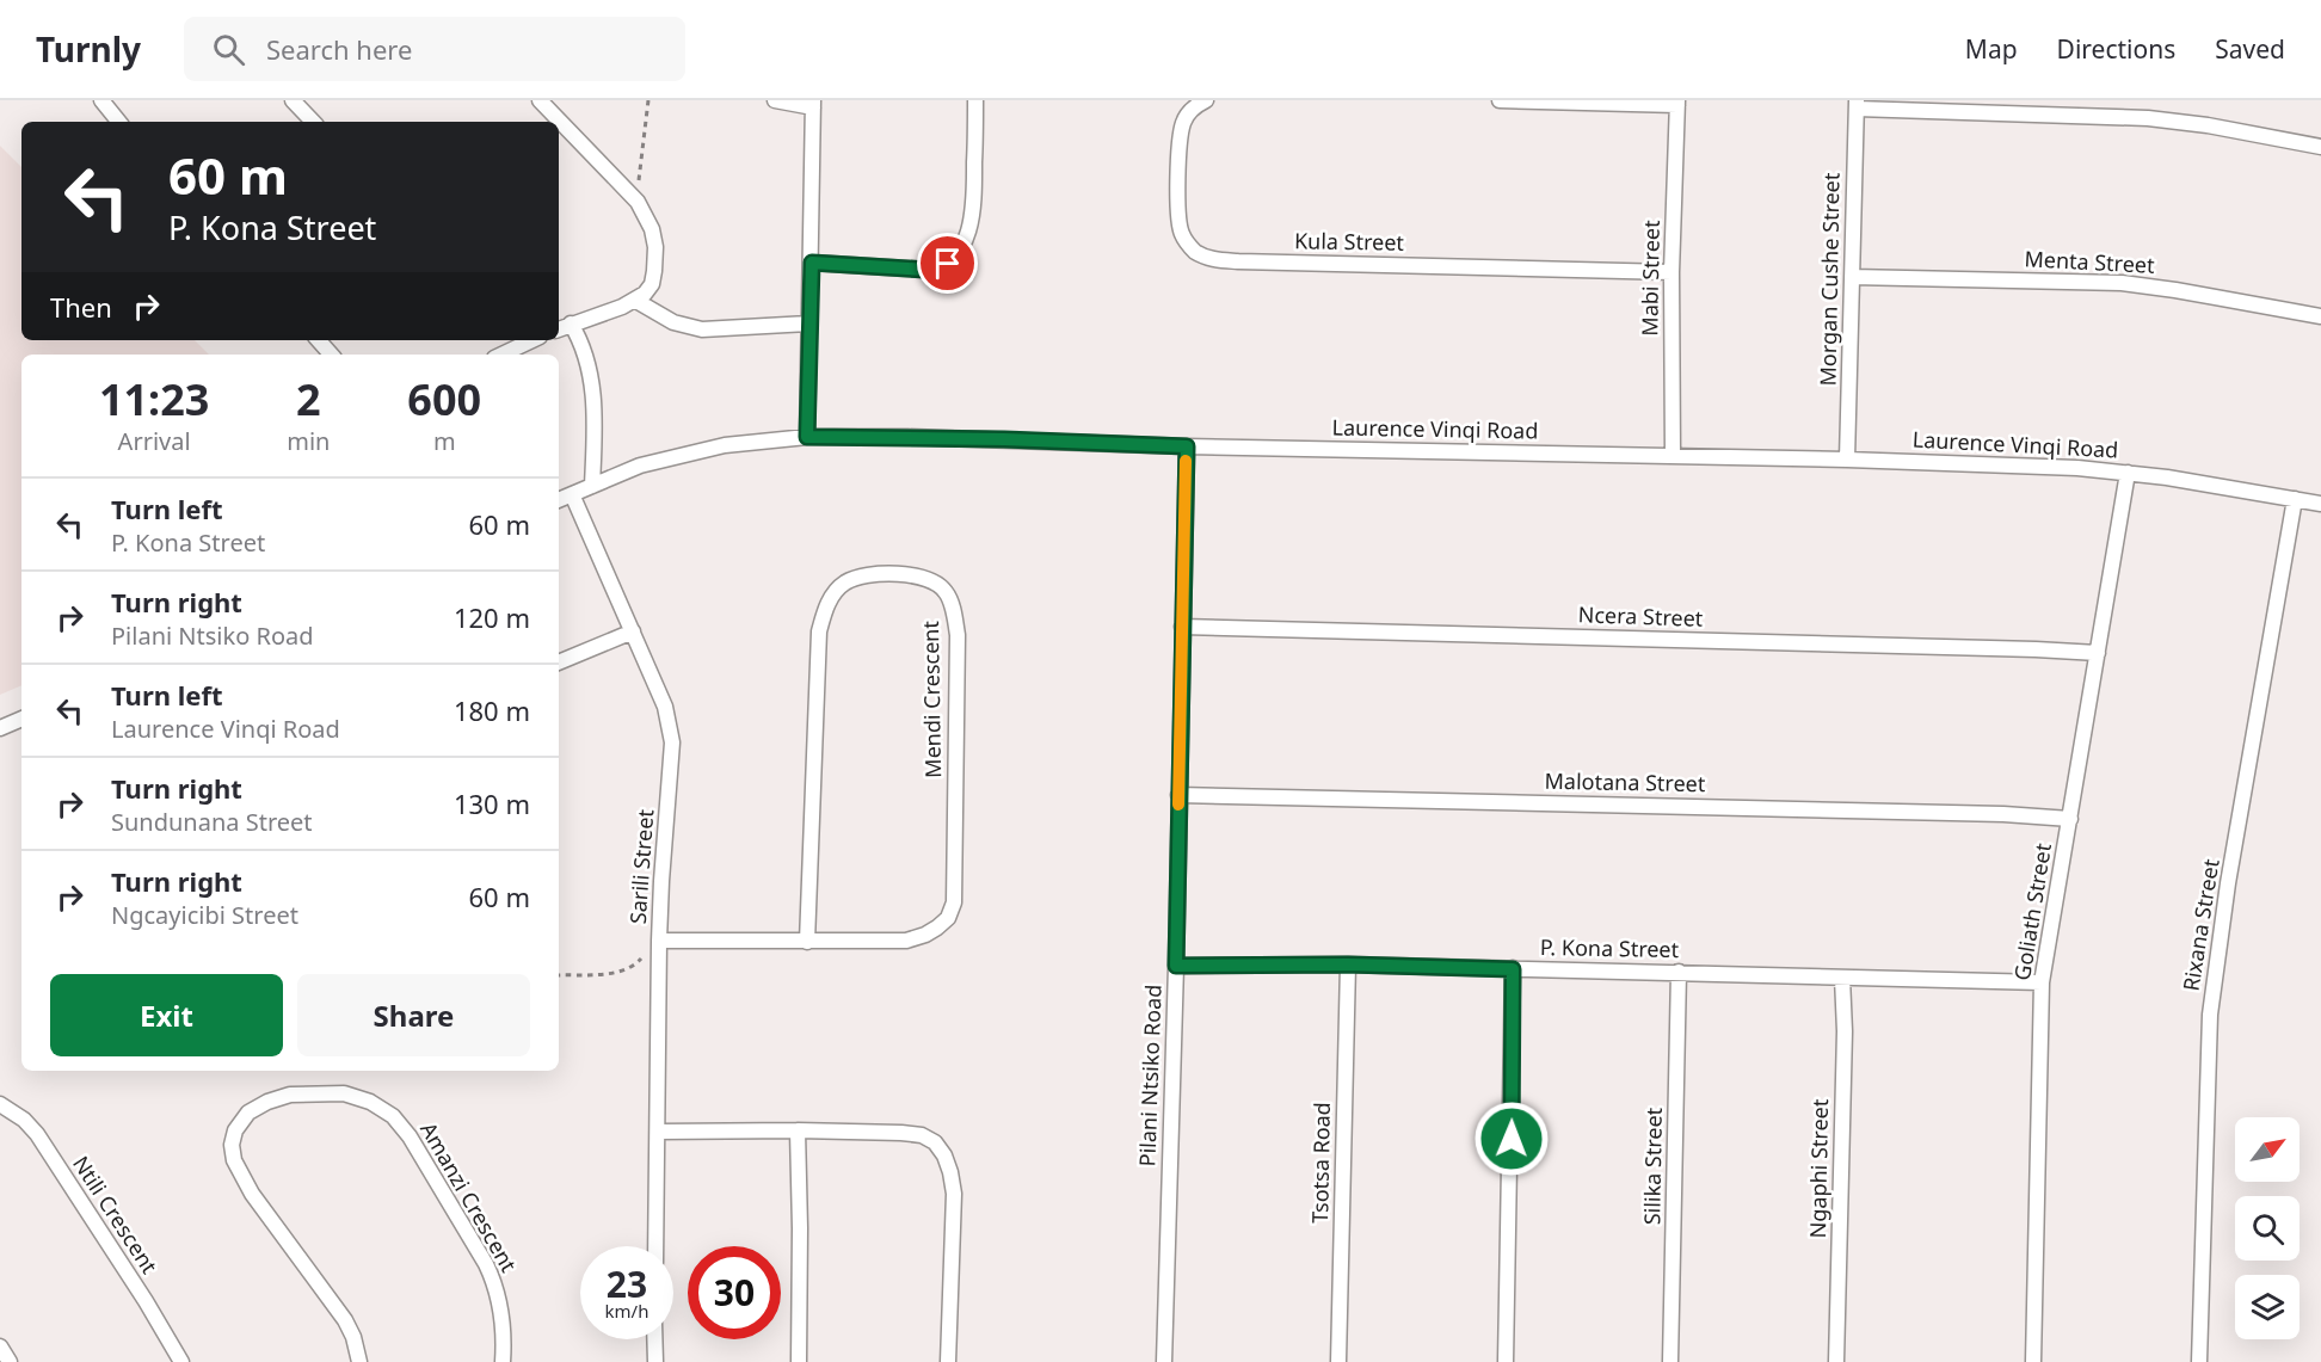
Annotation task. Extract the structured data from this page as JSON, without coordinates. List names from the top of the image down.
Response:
{
  "streets": {
    "street": [
      "Kula Street",
      "Menta Street",
      "Mabi Street",
      "Morgan Cushe Street",
      "Laurence Vinqi Road",
      "Ncera Street",
      "Mendi Crescent",
      "Malotana Street",
      "Sarili Street",
      "Goliath Street",
      "Rixana Street",
      "P. Kona Street",
      "Pilani Ntsiko Road",
      "Tsotsa Road",
      "Silika Street",
      "Ngaphi Street",
      "Amanzi Crescent",
      "Ntili Crescent"
    ]
  },
  "crossings": [
    ["Kula Street", "Mabi Street"],
    ["Menta Street", "Morgan Cushe Street"],
    ["Mabi Street", "Laurence Vinqi Road"],
    ["Morgan Cushe Street", "Laurence Vinqi Road"],
    ["Laurence Vinqi Road", "Sarili Street"],
    ["Laurence Vinqi Road", "Goliath Street"],
    ["Laurence Vinqi Road", "Rixana Street"],
    ["Laurence Vinqi Road", "Pilani Ntsiko Road"],
    ["Ncera Street", "Goliath Street"],
    ["Ncera Street", "Pilani Ntsiko Road"],
    ["Mendi Crescent", "Sarili Street"],
    ["Malotana Street", "Goliath Street"],
    ["Malotana Street", "Pilani Ntsiko Road"],
    ["Goliath Street", "P. Kona Street"],
    ["P. Kona Street", "Pilani Ntsiko Road"],
    ["P. Kona Street", "Tsotsa Road"],
    ["P. Kona Street", "Silika Street"],
    ["P. Kona Street", "Ngaphi Street"]
  ],
  "north": "top right",
  "page": {
    "header": "Turnly",
    "search": "Search here",
    "nav": ["Map", "Directions", "Saved"],
    "turn": ["60 m", "P. Kona Street"],
    "then": "Then",
    "eta": [
      "11:23",
      "Arrival",
      "2",
      "min",
      "600",
      "m"
    ],
    "list": [
      {
        "name": "Turn left",
        "note": "P. Kona Street",
        "value": "60 m"
      },
      {
        "name": "Turn right",
        "note": "Pilani Ntsiko Road",
        "value": "120 m"
      },
      {
        "name": "Turn left",
        "note": "Laurence Vinqi Road",
        "value": "180 m"
      },
      {
        "name": "Turn right",
        "note": "Sundunana Street",
        "value": "130 m"
      },
      {
        "name": "Turn right",
        "note": "Ngcayicibi Street",
        "value": "60 m"
      }
    ],
    "buttons": ["Exit", "Share"],
    "speed": "23 km/h",
    "limit": "30"
  }
}
